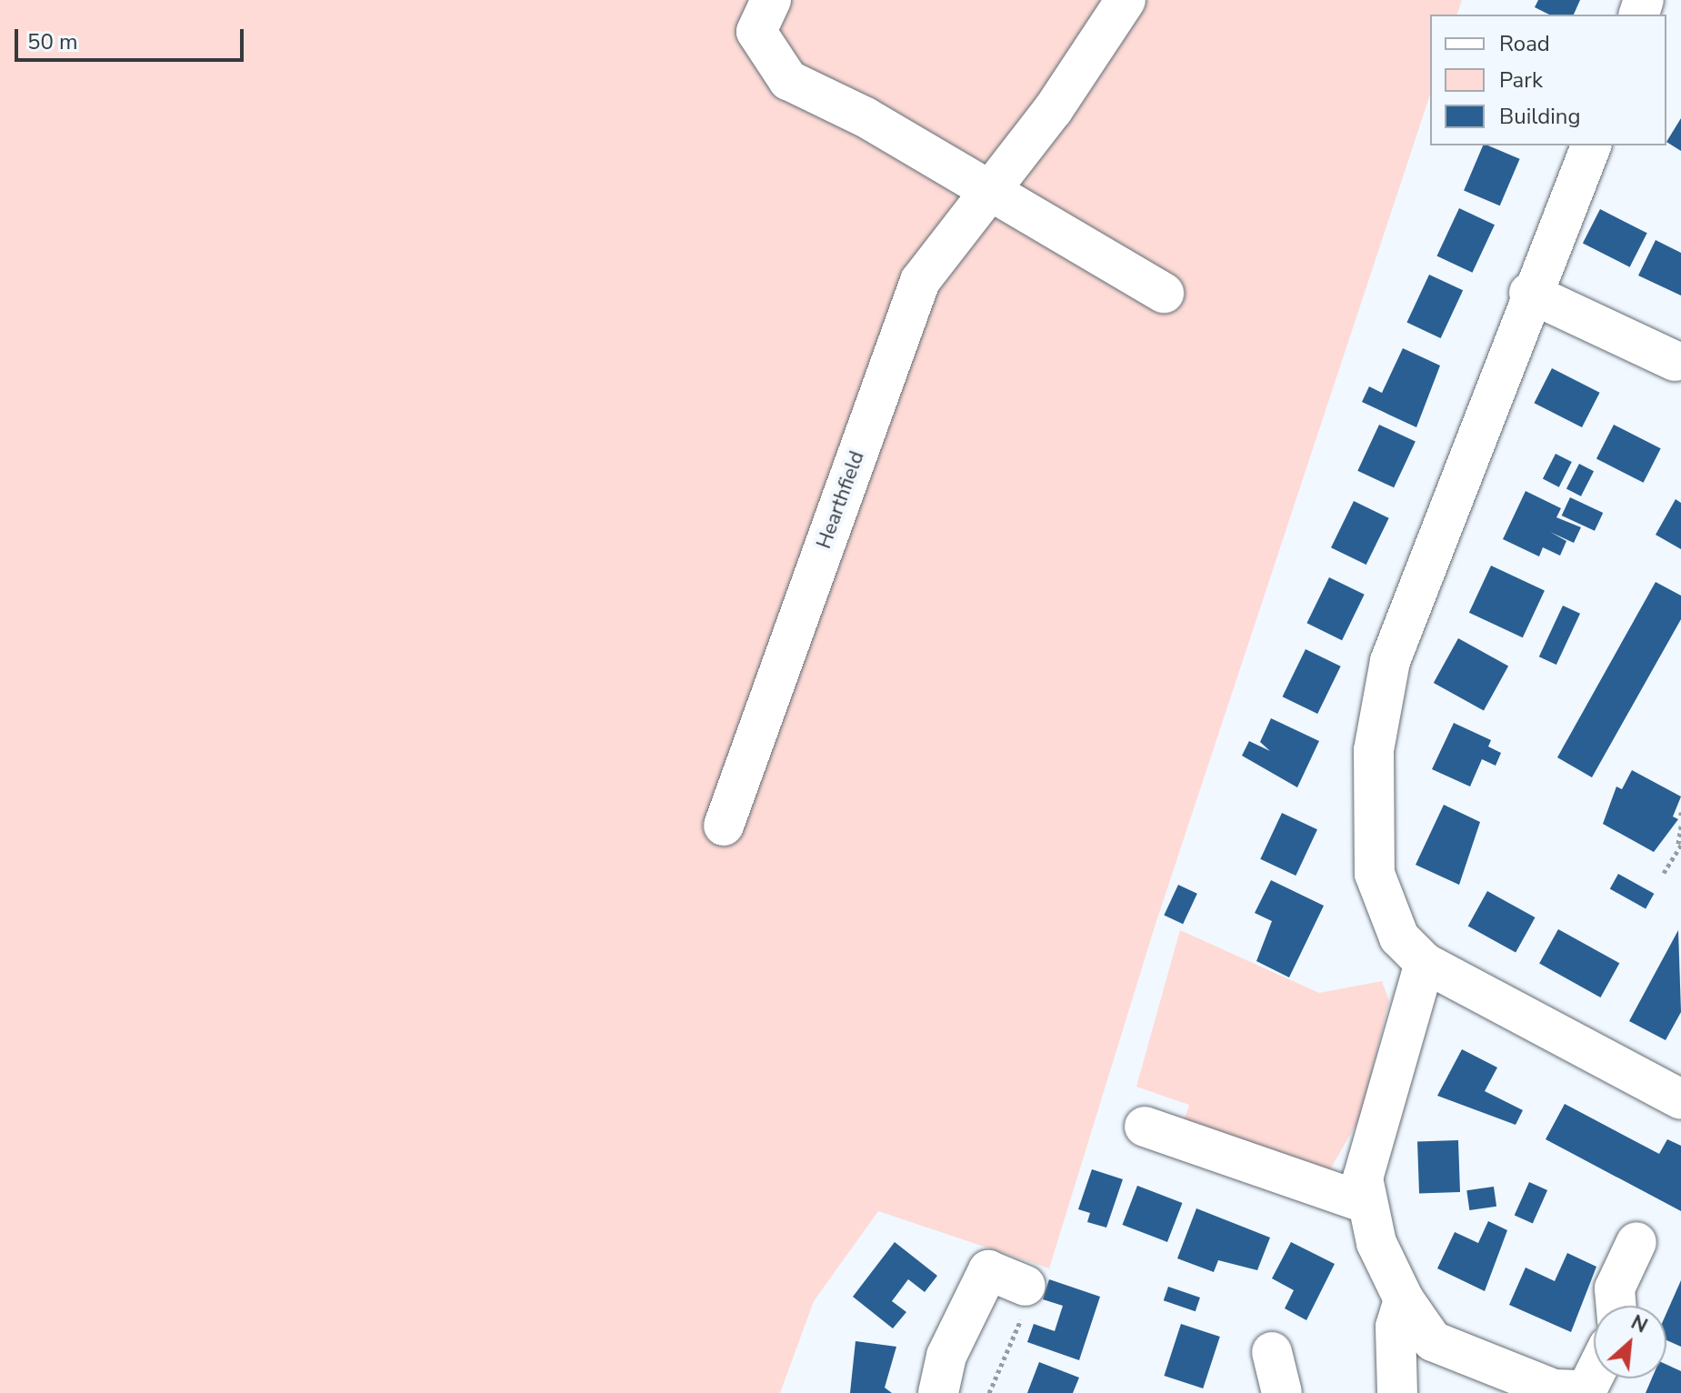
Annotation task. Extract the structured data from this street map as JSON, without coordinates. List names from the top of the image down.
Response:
{
  "streets": {
    "street": ["Hearthfield"]
  },
  "legend": ["Road", "Park", "Building"],
  "scale_bar": "50 m",
  "north": "top right"
}
